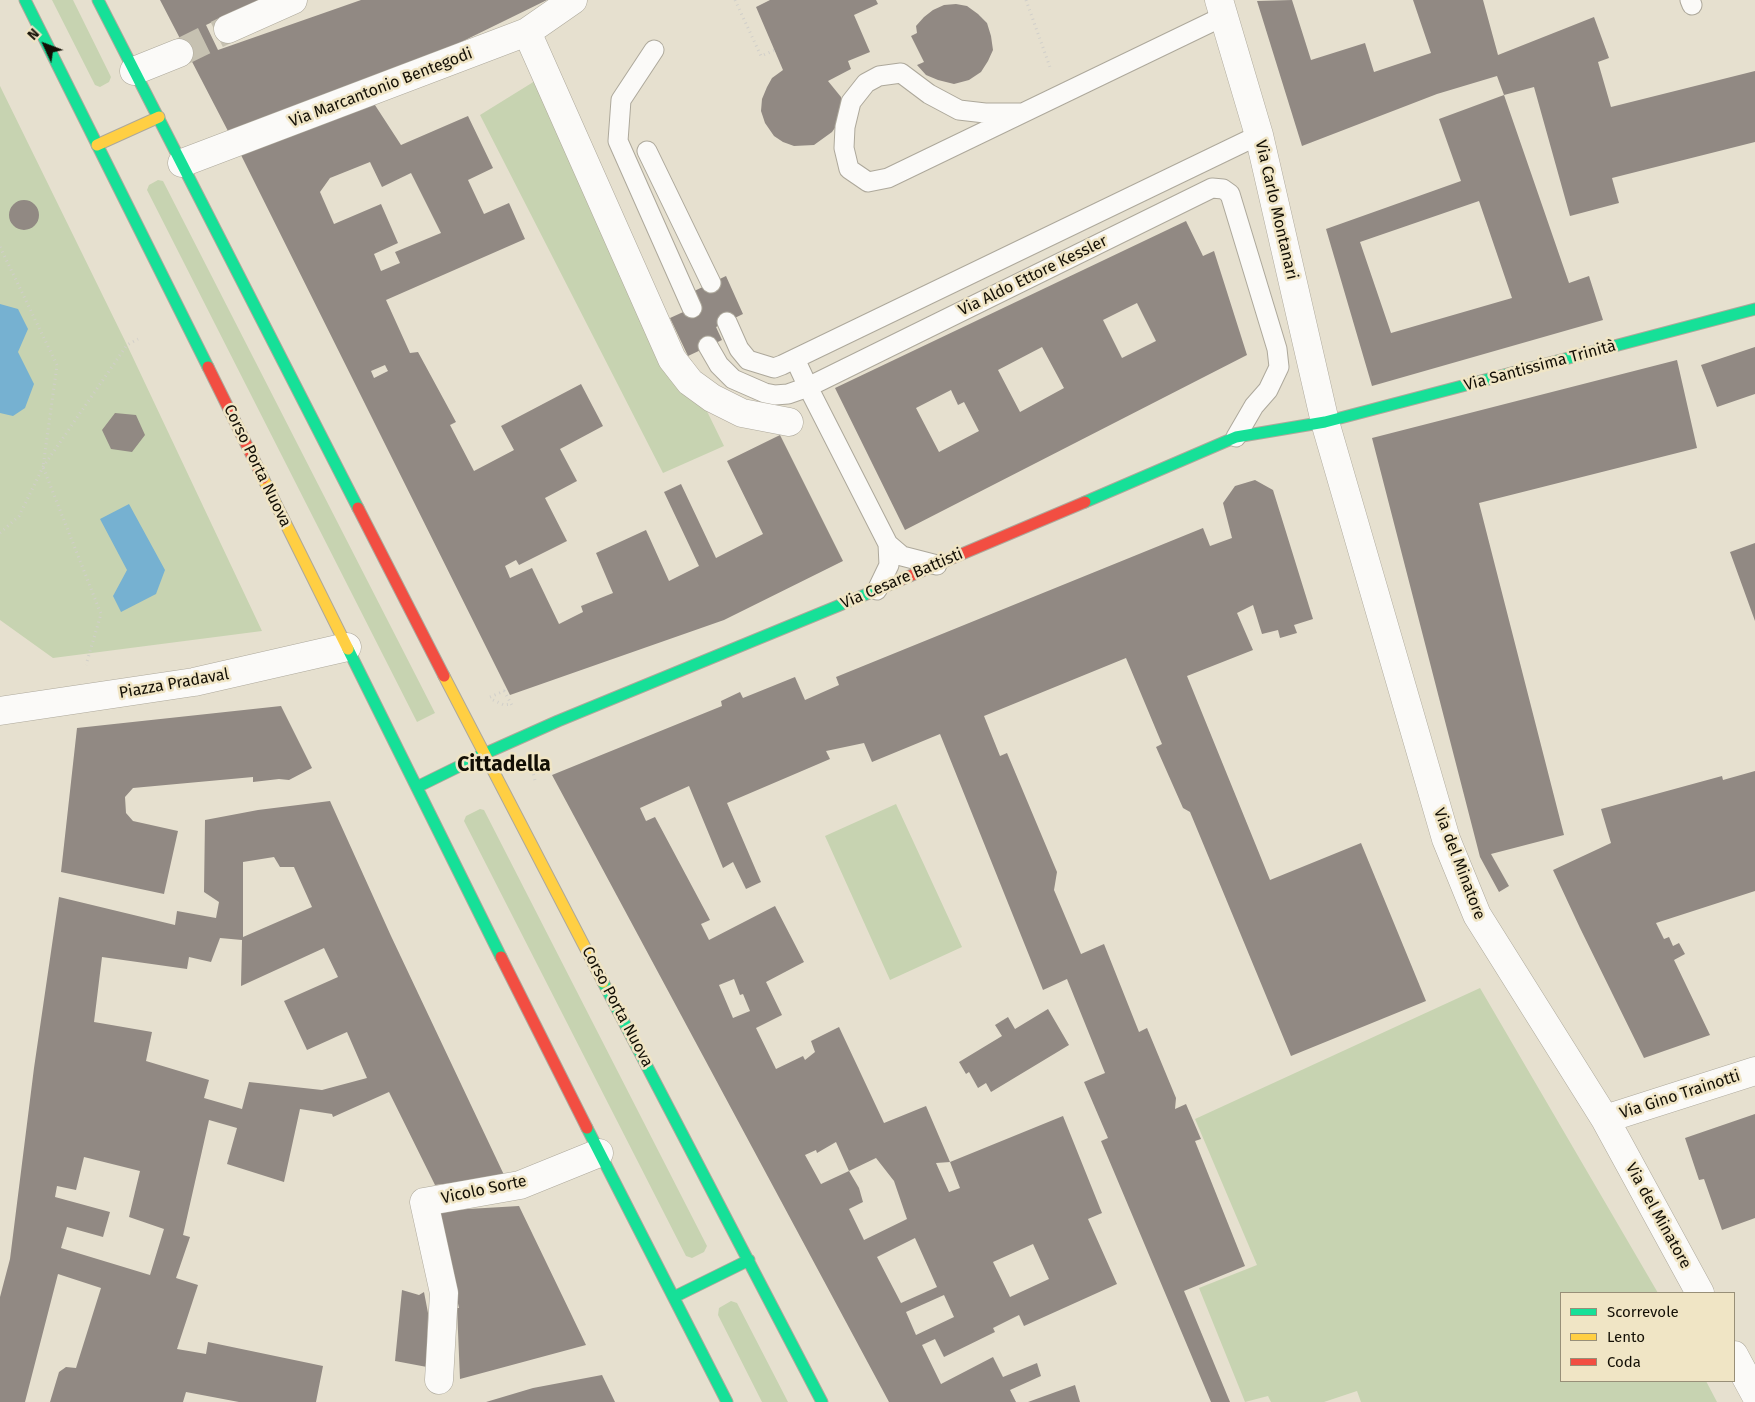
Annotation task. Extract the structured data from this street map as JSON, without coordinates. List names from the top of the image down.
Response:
{
  "streets": {
    "street": [
      "Via Marcantonio Bentegodi",
      "Via Carlo Montanari",
      "Via Santissima Trinità",
      "Corso Porta Nuova",
      "Via Cesare Battisti",
      "Piazza Pradaval",
      "Via del Minatore",
      "Via Gino Trainotti",
      "Vicolo Sorte"
    ],
    "lane": ["Via Aldo Ettore Kessler"]
  },
  "crossings": [
    ["Via Marcantonio Bentegodi", "Corso Porta Nuova"],
    ["Via Carlo Montanari", "Via Santissima Trinità"],
    ["Via Carlo Montanari", "Via Cesare Battisti"],
    ["Via Carlo Montanari", "Via del Minatore"],
    ["Via Aldo Ettore Kessler", "Via Cesare Battisti"],
    ["Via Santissima Trinità", "Via Cesare Battisti"],
    ["Via Santissima Trinità", "Via del Minatore"],
    ["Corso Porta Nuova", "Via Cesare Battisti"],
    ["Corso Porta Nuova", "Piazza Pradaval"],
    ["Corso Porta Nuova", "Vicolo Sorte"],
    ["Via Cesare Battisti", "Via del Minatore"],
    ["Via del Minatore", "Via Gino Trainotti"]
  ],
  "districts": ["Cittadella"],
  "legend": ["Scorrevole", "Lento", "Coda"],
  "north": "top left"
}
